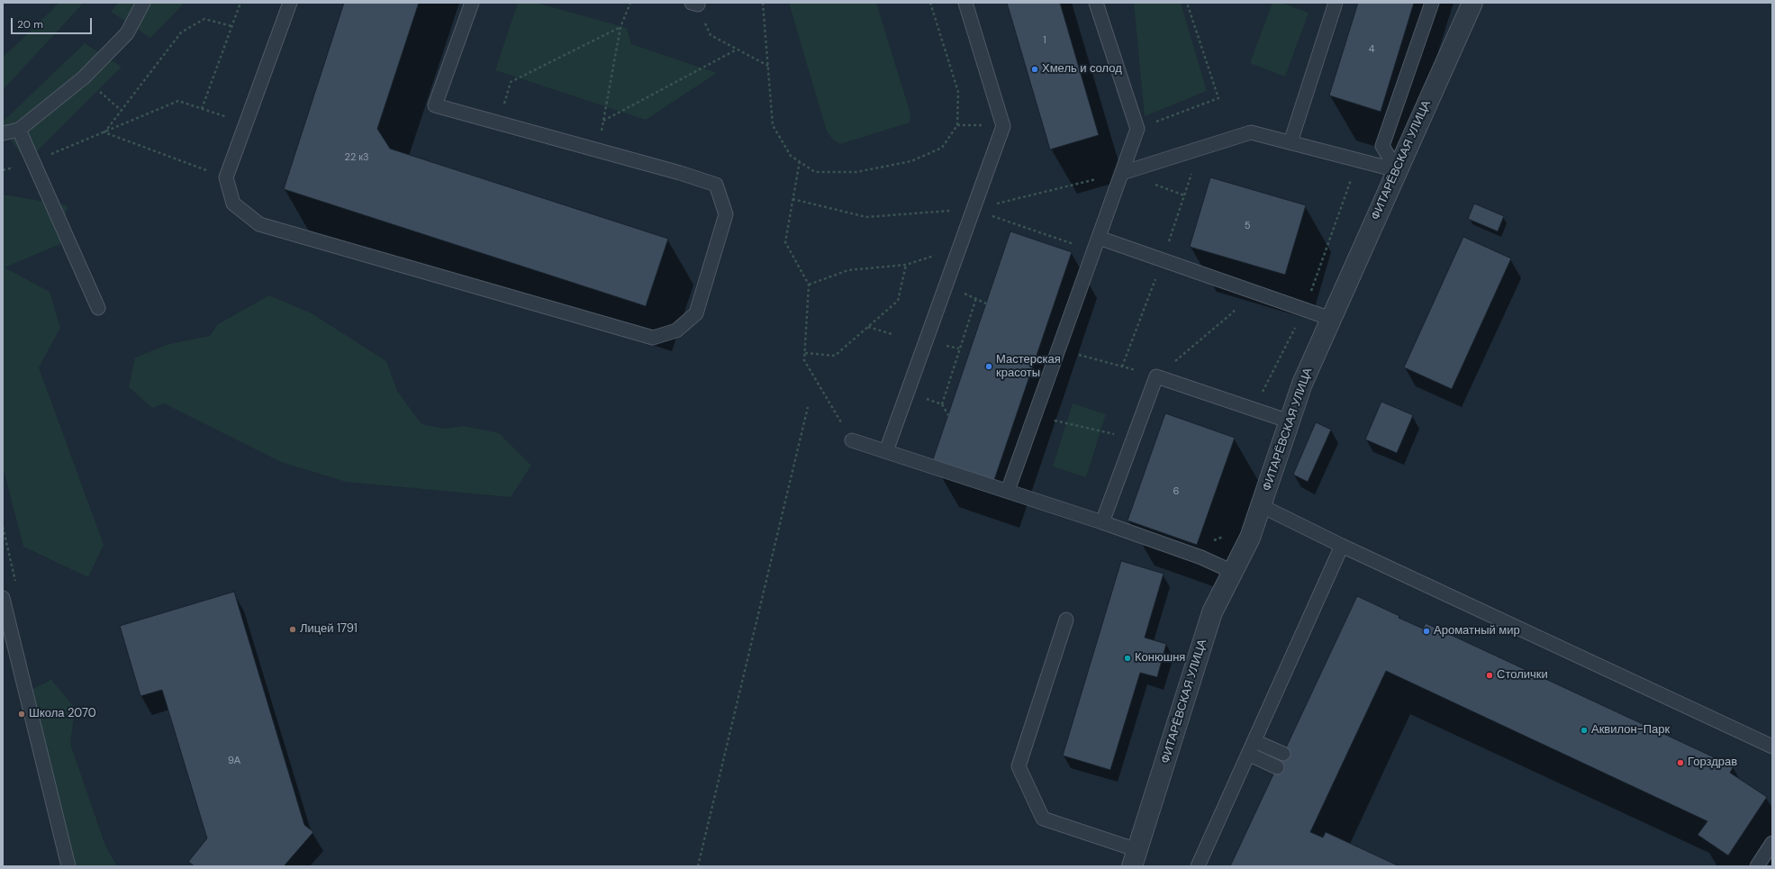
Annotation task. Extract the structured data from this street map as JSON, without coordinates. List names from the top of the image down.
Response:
{
  "streets": {
    "street": ["ФИТАРЁВСКАЯ УЛИЦА"]
  },
  "places": [
    "Хмель и солод",
    "Мастерская красоты",
    "Лицей 1791",
    "Ароматный мир",
    "Конюшня",
    "Столички",
    "Школа 2070",
    "Аквилон-Парк",
    "Горздрав"
  ],
  "house_numbers": [
    "1",
    "4",
    "22 к3",
    "5",
    "6",
    "9А"
  ],
  "scale_bar": "20 m"
}
